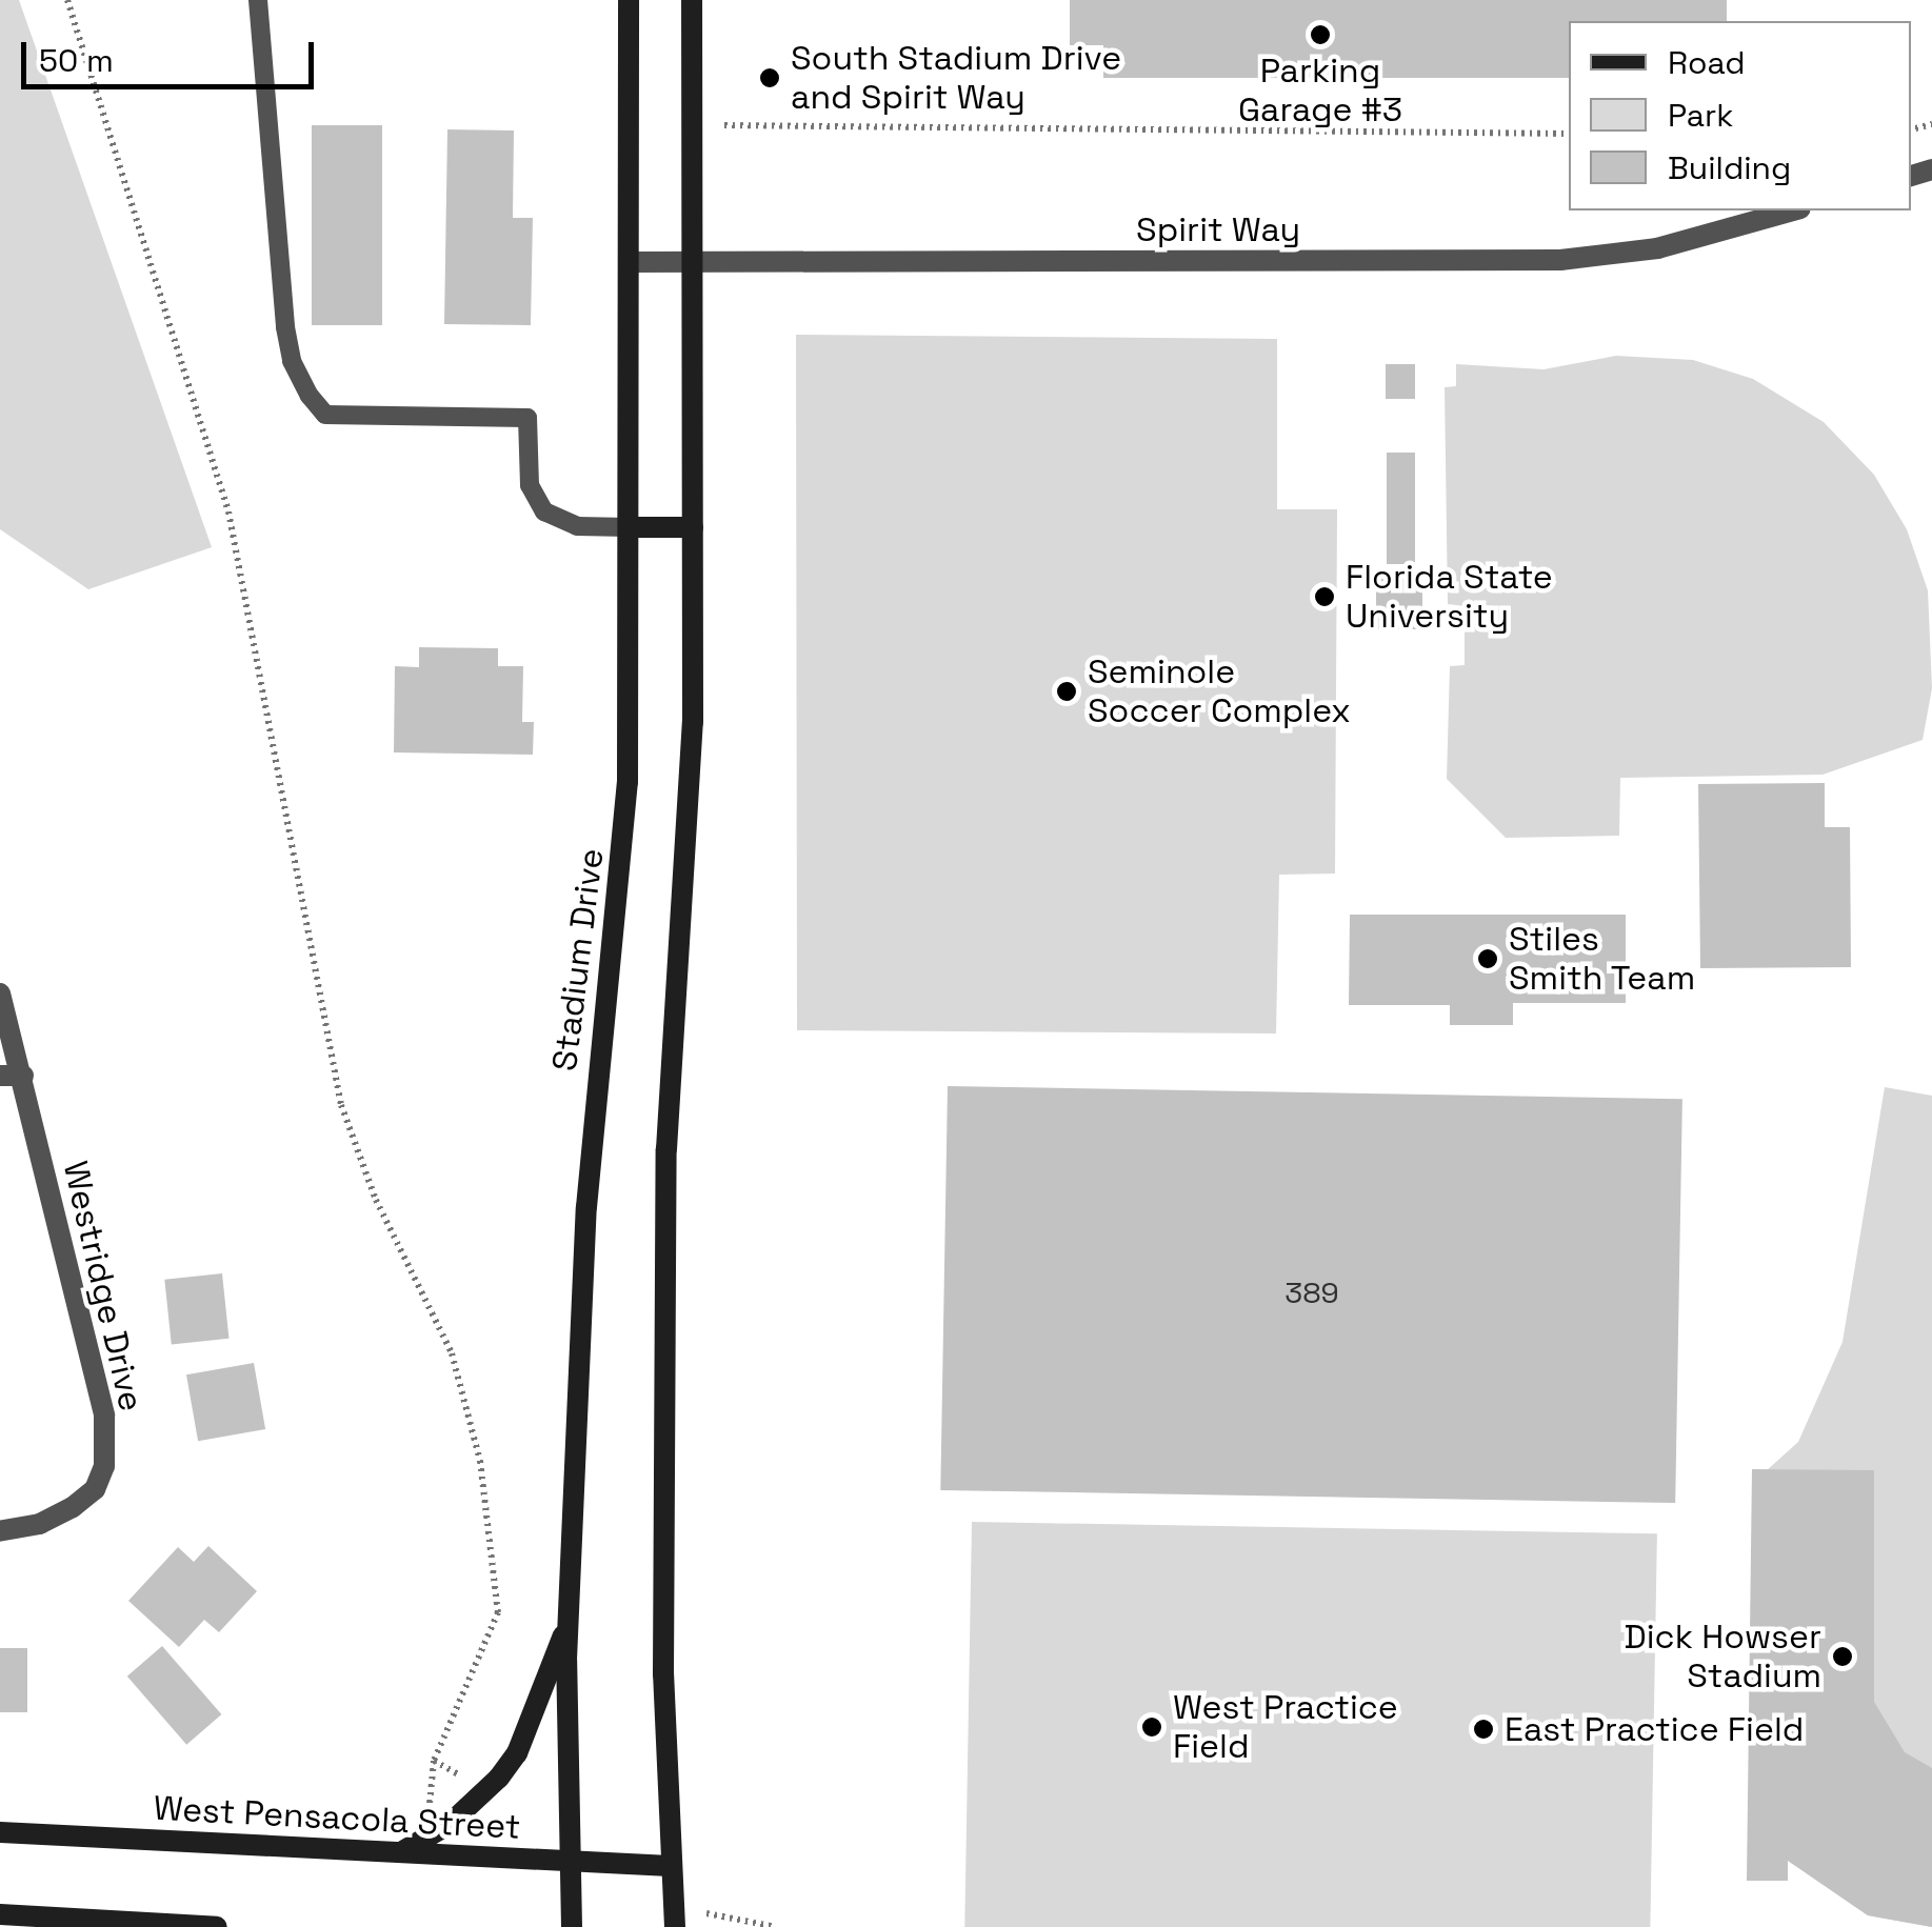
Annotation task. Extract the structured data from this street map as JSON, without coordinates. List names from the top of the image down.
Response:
{
  "streets": {
    "main road": ["Stadium Drive", "West Pensacola Street"],
    "street": ["Spirit Way", "Westridge Drive"]
  },
  "crossings": [
    ["Spirit Way", "Stadium Drive"],
    ["Stadium Drive", "West Pensacola Street"]
  ],
  "places": [
    "Parking Garage #3",
    "South Stadium Drive and Spirit Way",
    "Florida State University",
    "Seminole Soccer Complex",
    "Stiles Smith Team",
    "Dick Howser Stadium",
    "West Practice Field",
    "East Practice Field"
  ],
  "house_numbers": ["389"],
  "legend": ["Road", "Park", "Building"],
  "scale_bar": "50 m"
}
